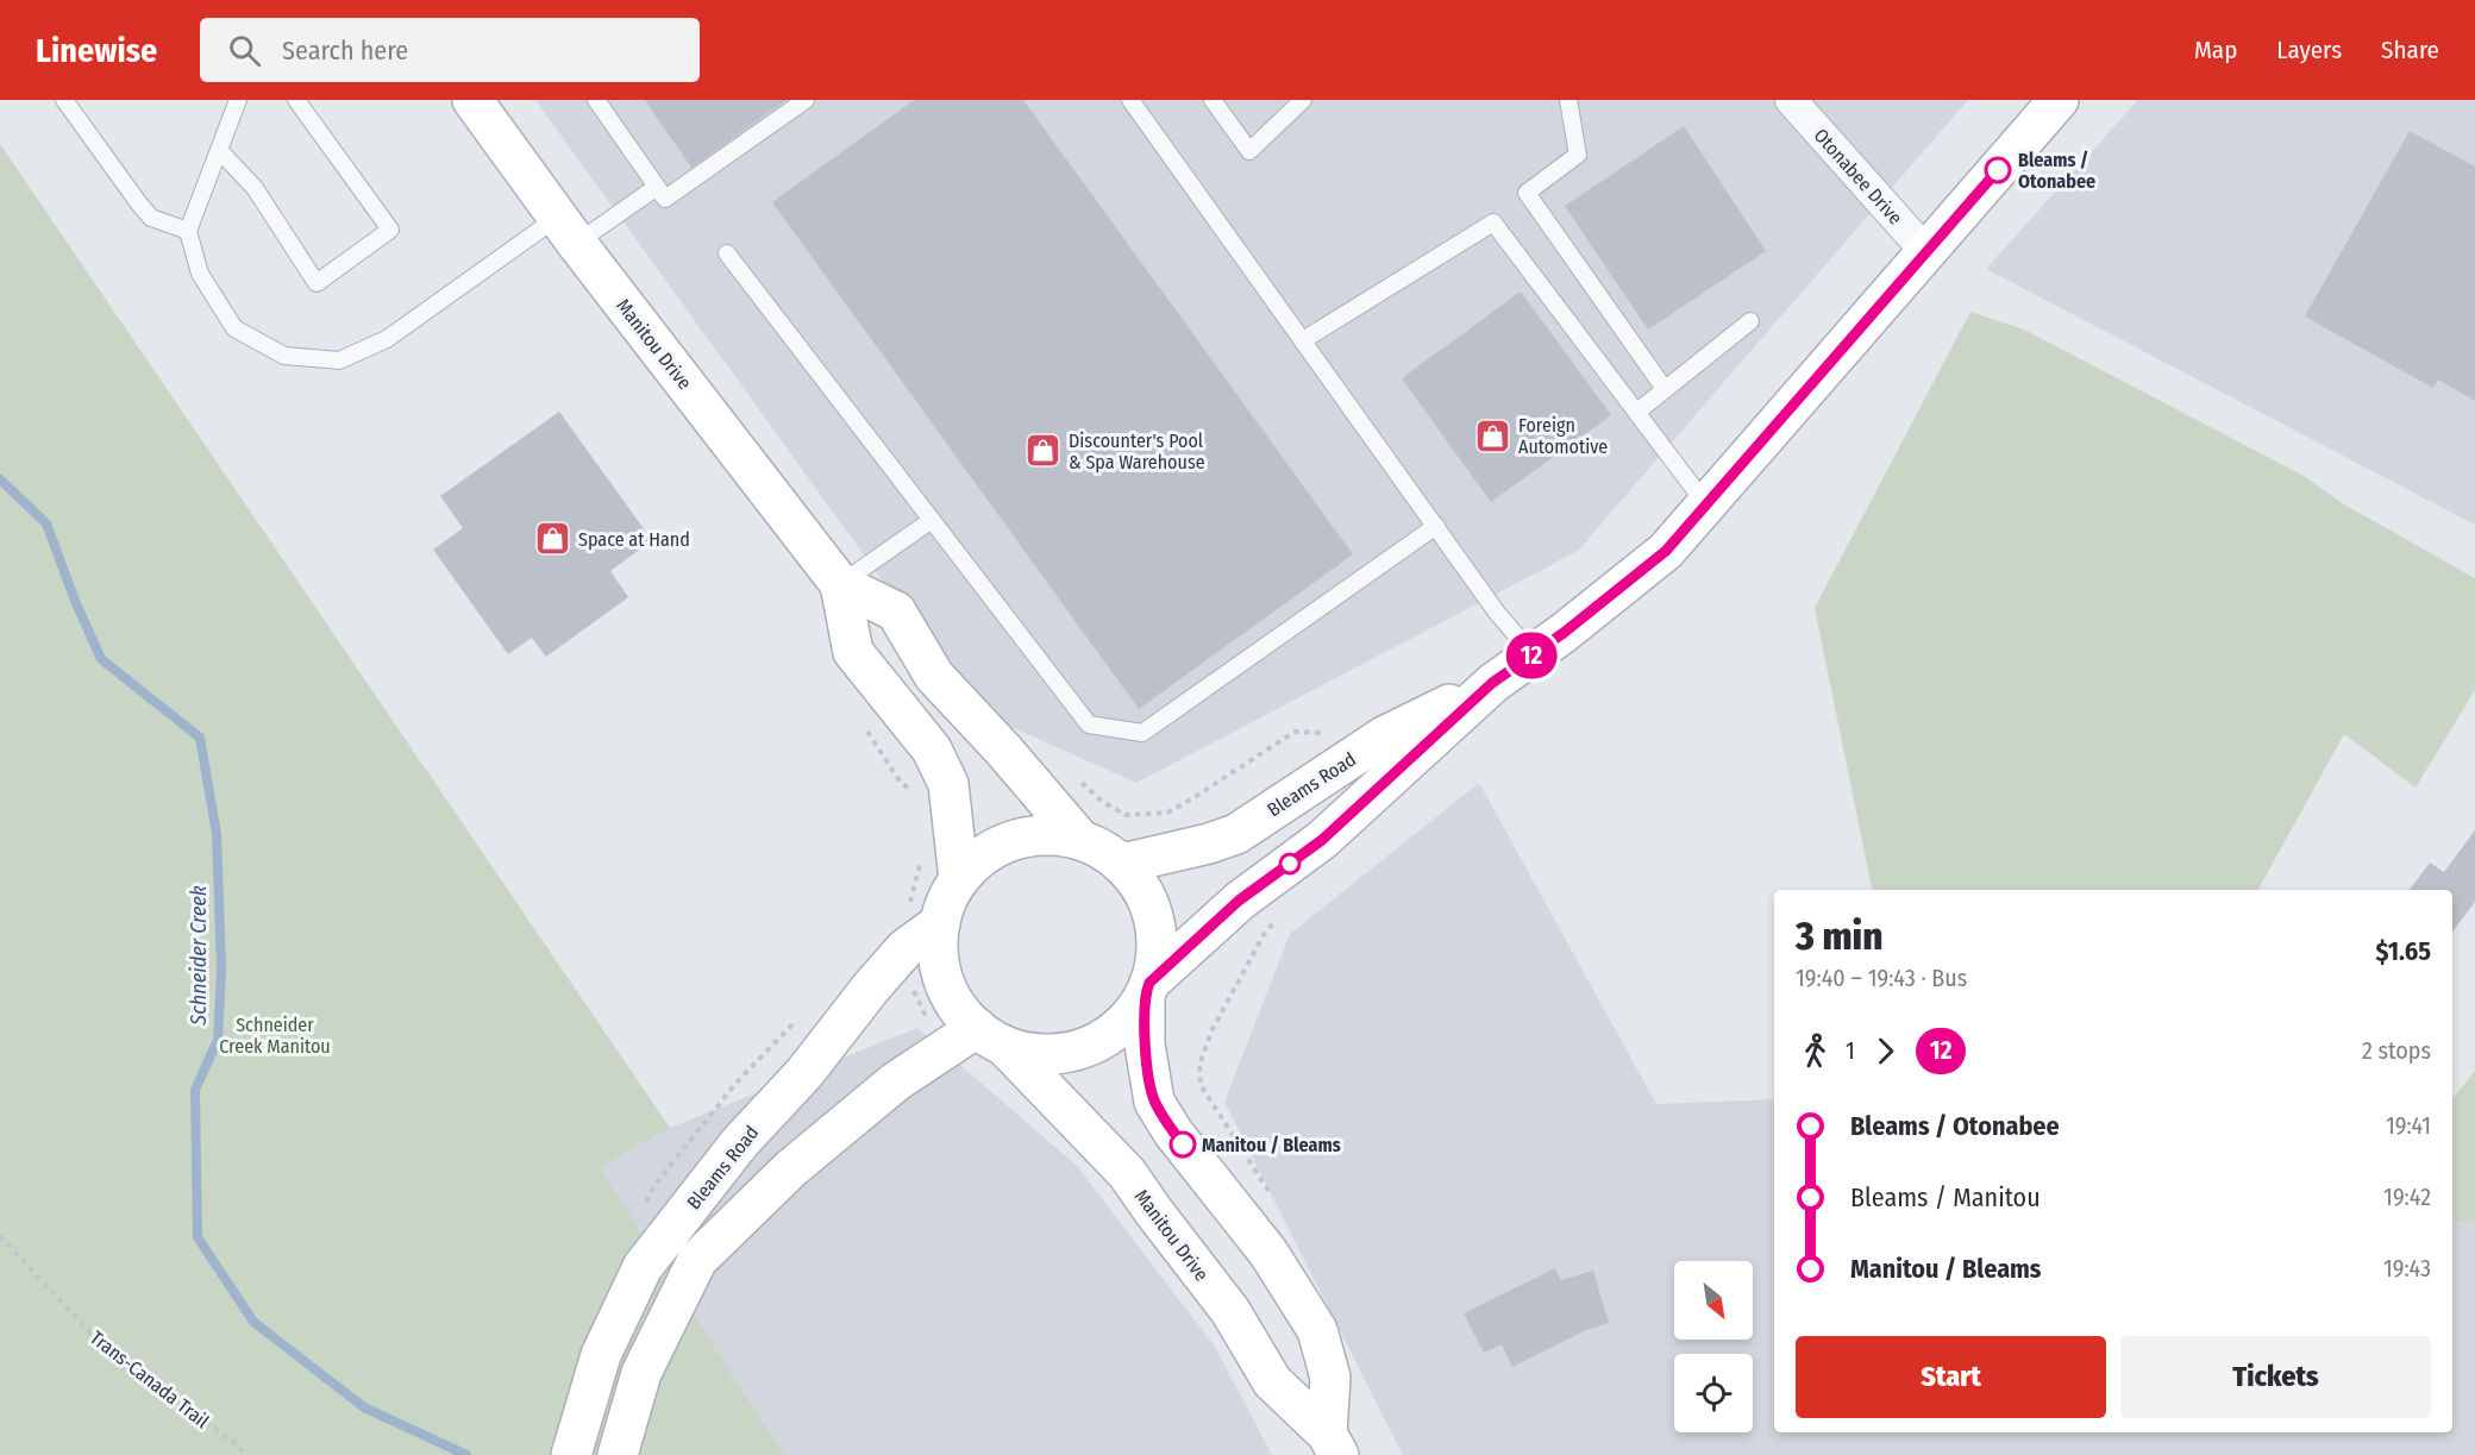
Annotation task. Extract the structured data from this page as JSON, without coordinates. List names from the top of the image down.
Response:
{
  "streets": {
    "main road": ["Manitou Drive", "Bleams Road"],
    "street": ["Otonabee Drive"],
    "path": ["Trans-Canada Trail"]
  },
  "crossings": [
    ["Otonabee Drive", "Bleams Road"],
    ["Manitou Drive", "Bleams Road"]
  ],
  "water": ["Schneider Creek"],
  "parks": ["Schneider Creek Manitou"],
  "places": {
    "other": ["Bleams / Otonabee", "Manitou / Bleams"],
    "shop": ["Foreign Automotive", "Discounter's Pool & Spa Warehouse", "Space at Hand"]
  },
  "lines": ["bus line 12"],
  "north": "bottom right",
  "page": {
    "header": "Linewise",
    "search": "Search here",
    "nav": ["Map", "Layers", "Share"],
    "on_map": "12",
    "heading": ["3 min", "19:40 – 19:43 · Bus", "$1.65"],
    "legs": ["1", "12", "2 stops"],
    "list": [
      {
        "name": "Bleams / Otonabee",
        "value": "19:41"
      },
      {
        "name": "Bleams / Manitou",
        "value": "19:42"
      },
      {
        "name": "Manitou / Bleams",
        "value": "19:43"
      }
    ],
    "buttons": ["Start", "Tickets"]
  }
}
